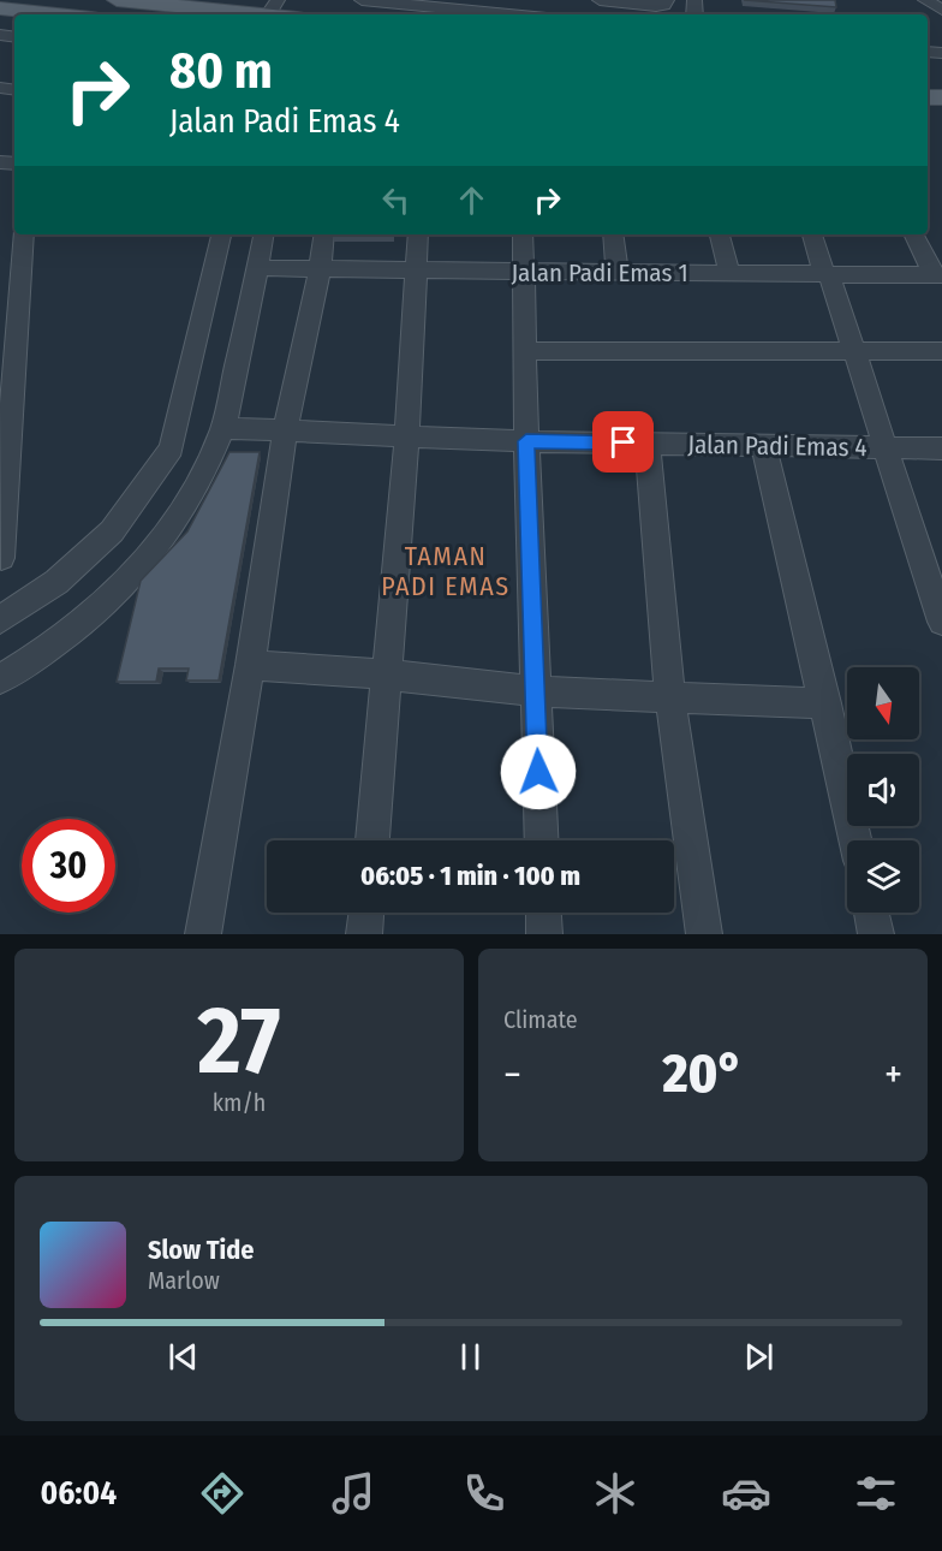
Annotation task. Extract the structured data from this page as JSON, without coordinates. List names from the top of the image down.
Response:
{
  "streets": {
    "street": ["Jalan Padi Emas 1", "Jalan Padi Emas 4"]
  },
  "districts": ["TAMAN PADI EMAS"],
  "north": "bottom",
  "page": {
    "turn": ["80 m", "Jalan Padi Emas 4"],
    "limit": "30",
    "trip": "06:05 · 1 min · 100 m",
    "tile": [
      ["27", "km/h"],
      "Climate"
    ],
    "heat": ["−", "20°", "+"],
    "song": ["Slow Tide", "Marlow"],
    "tabs": "06:04"
  }
}
